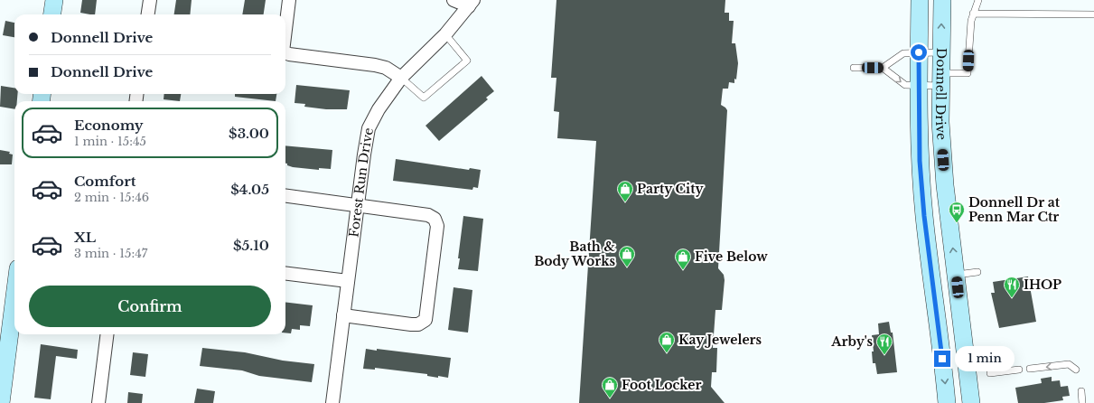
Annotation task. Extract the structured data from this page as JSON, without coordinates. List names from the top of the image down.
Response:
{
  "streets": {
    "street": ["Donnell Drive", "Forest Run Drive"]
  },
  "places": {
    "shop": [
      "Party City",
      "Bath & Body Works",
      "Five Below",
      "Kay Jewelers",
      "Foot Locker"
    ],
    "bus stop": ["Donnell Dr at Penn Mar Ctr"],
    "restaurant": ["IHOP", "Arby's"]
  },
  "page": {
    "banner": ["Donnell Drive", "Donnell Drive"],
    "list": [
      {
        "name": "Economy",
        "note": "1 min · 15:45",
        "value": "$3.00"
      },
      {
        "name": "Comfort",
        "note": "2 min · 15:46",
        "value": "$4.05"
      },
      {
        "name": "XL",
        "note": "3 min · 15:47",
        "value": "$5.10"
      }
    ],
    "buttons": "Confirm",
    "bubble": "1 min"
  }
}
